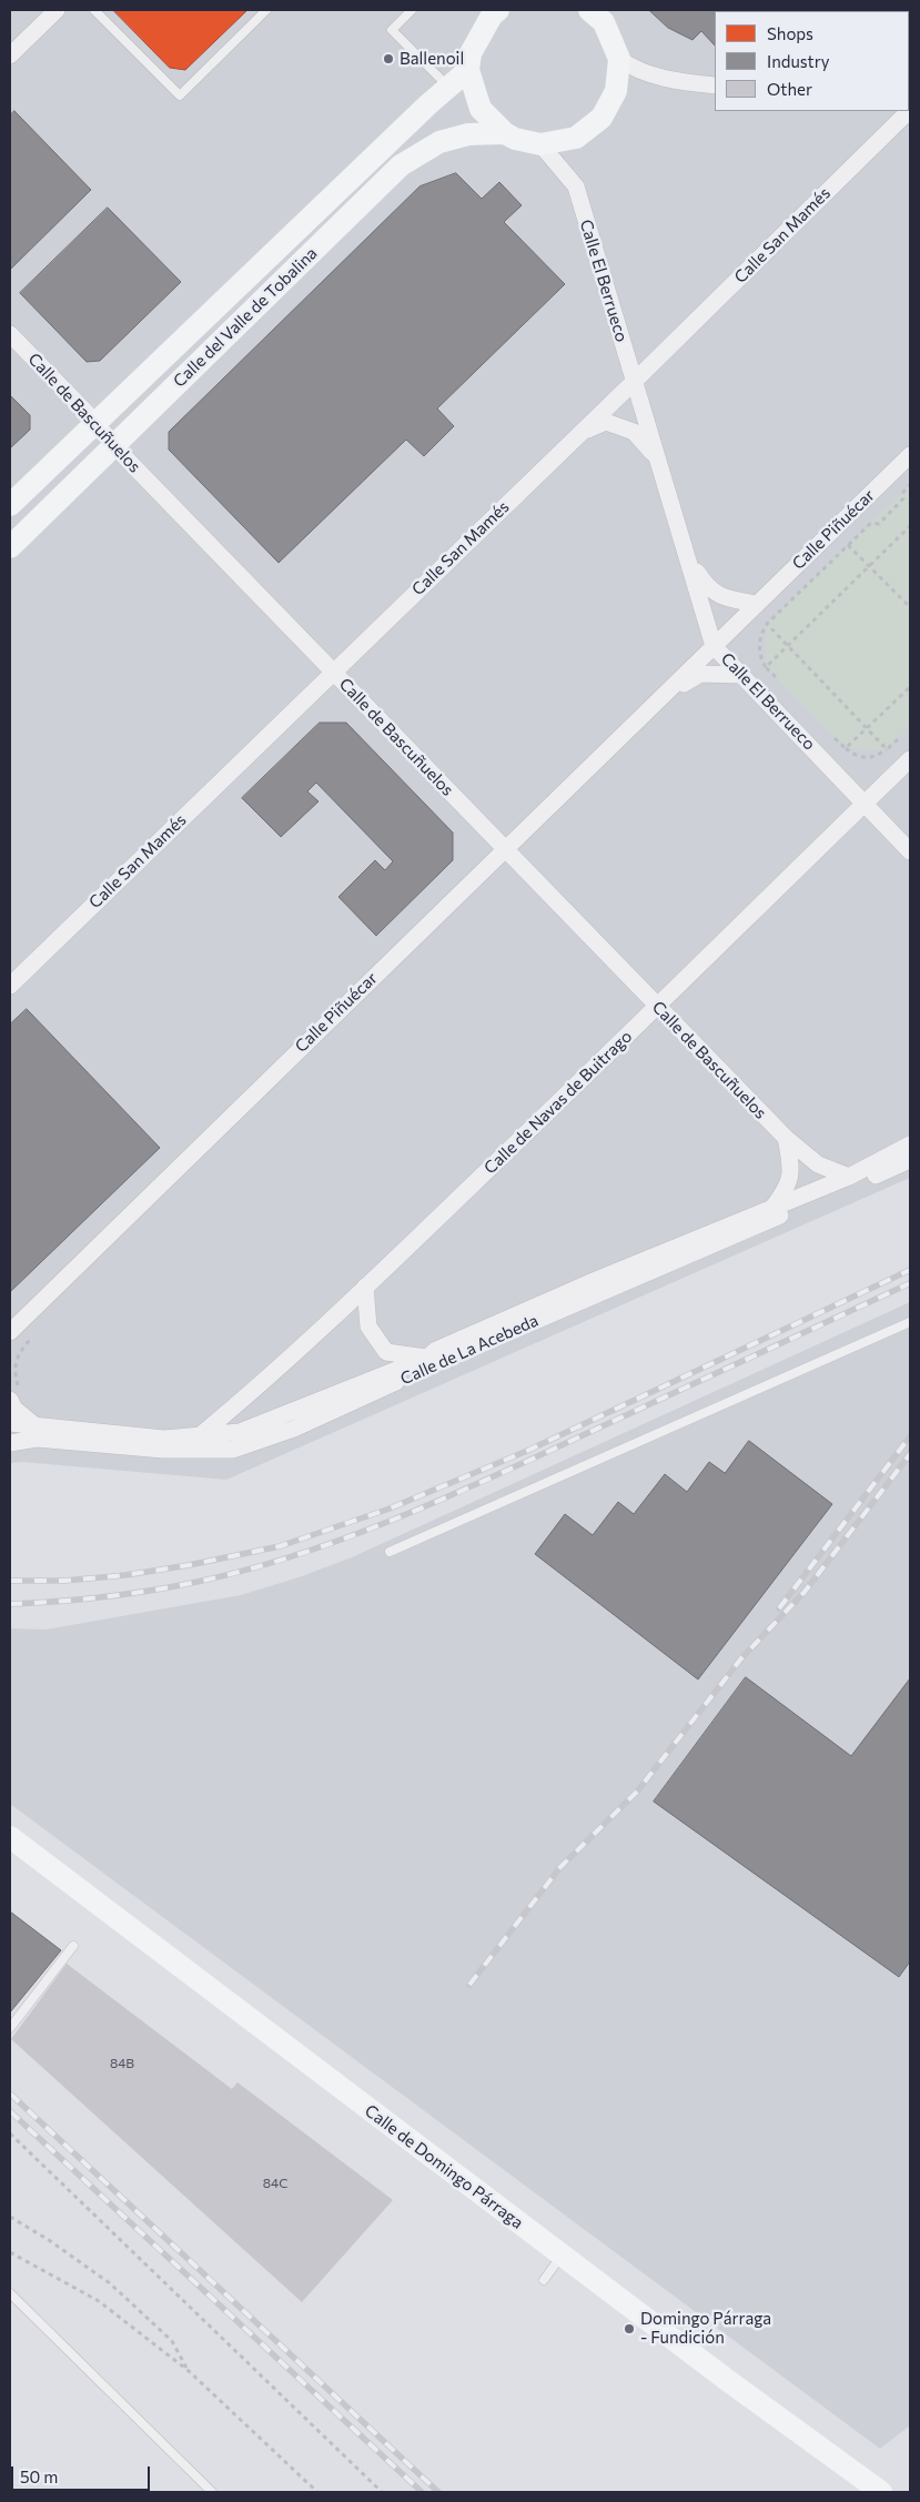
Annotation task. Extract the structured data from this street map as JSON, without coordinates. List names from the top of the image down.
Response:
{
  "streets": {
    "main road": ["Calle del Valle de Tobalina", "Calle de Domingo Párraga"],
    "street": [
      "Calle San Mamés",
      "Calle El Berrueco",
      "Calle de Bascuñuelos",
      "Calle Piñuécar",
      "Calle de Navas de Buitrago",
      "Calle de La Acebeda"
    ]
  },
  "crossings": [
    ["Calle San Mamés", "Calle El Berrueco"],
    ["Calle San Mamés", "Calle de Bascuñuelos"],
    ["Calle El Berrueco", "Calle Piñuécar"],
    ["Calle El Berrueco", "Calle de Navas de Buitrago"],
    ["Calle del Valle de Tobalina", "Calle de Bascuñuelos"],
    ["Calle de Bascuñuelos", "Calle Piñuécar"],
    ["Calle de Bascuñuelos", "Calle de Navas de Buitrago"],
    ["Calle de Bascuñuelos", "Calle de La Acebeda"],
    ["Calle de Navas de Buitrago", "Calle de La Acebeda"]
  ],
  "places": ["Ballenoil", "Domingo Párraga - Fundición"],
  "house_numbers": ["84B", "84C"],
  "legend": ["Shops", "Industry", "Other"],
  "scale_bar": "50 m"
}
